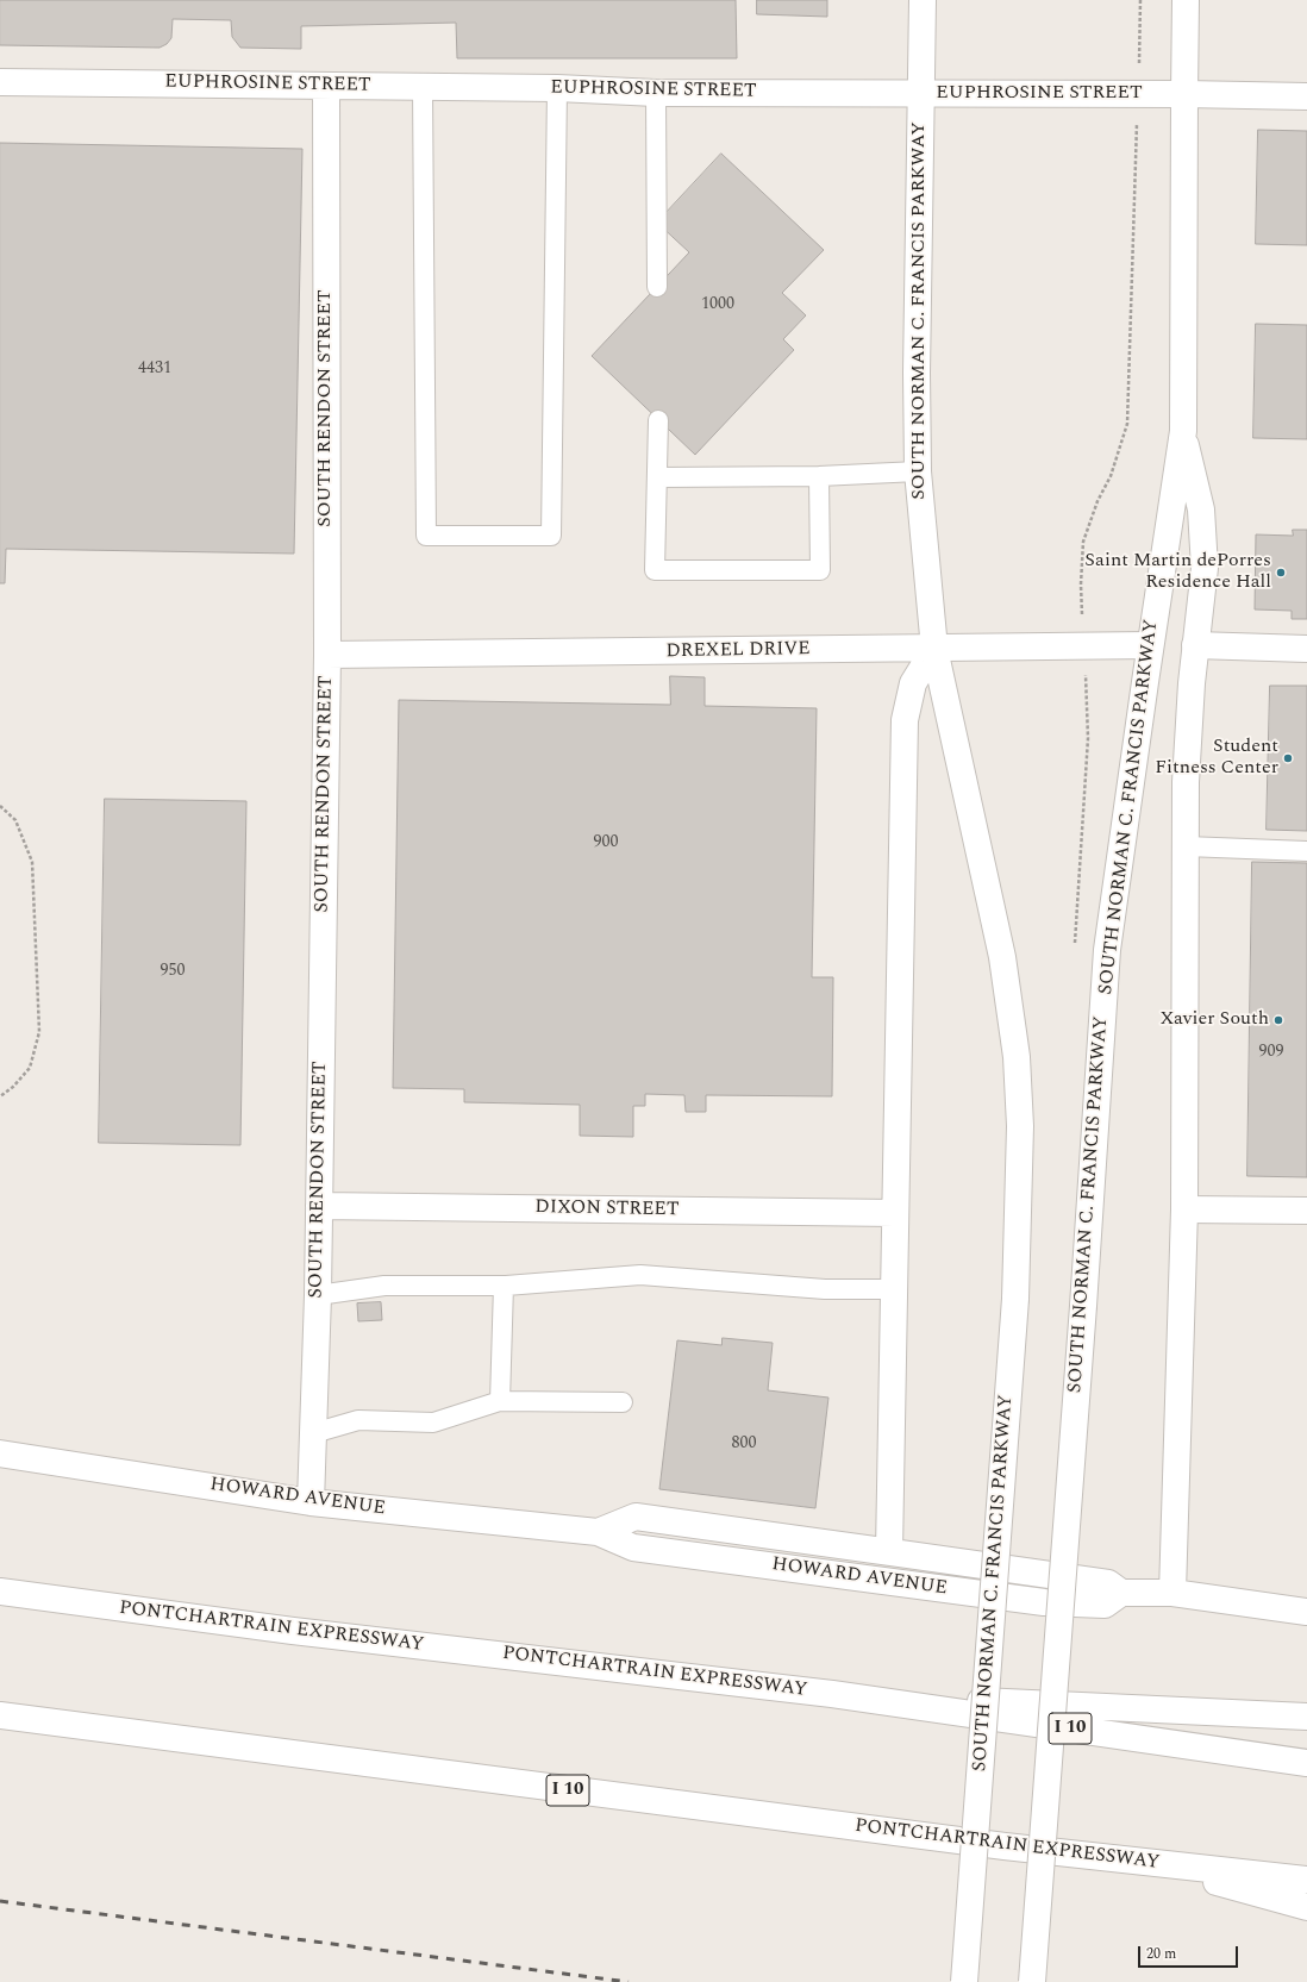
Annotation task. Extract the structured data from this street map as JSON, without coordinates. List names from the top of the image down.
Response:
{
  "streets": {
    "main road": [
      "EUPHROSINE STREET",
      "SOUTH NORMAN C. FRANCIS PARKWAY",
      "SOUTH RENDON STREET",
      "DREXEL DRIVE",
      "DIXON STREET",
      "HOWARD AVENUE",
      "PONTCHARTRAIN EXPRESSWAY",
      "I 10"
    ]
  },
  "crossings": [
    ["EUPHROSINE STREET", "SOUTH NORMAN C. FRANCIS PARKWAY"],
    ["EUPHROSINE STREET", "SOUTH RENDON STREET"],
    ["SOUTH NORMAN C. FRANCIS PARKWAY", "DREXEL DRIVE"],
    ["SOUTH NORMAN C. FRANCIS PARKWAY", "HOWARD AVENUE"],
    ["SOUTH RENDON STREET", "DREXEL DRIVE"],
    ["SOUTH RENDON STREET", "DIXON STREET"],
    ["SOUTH RENDON STREET", "HOWARD AVENUE"]
  ],
  "places": ["Saint Martin dePorres Residence Hall", "Student Fitness Center", "Xavier South"],
  "house_numbers": [
    "1000",
    "4431",
    "900",
    "950",
    "909",
    "800"
  ],
  "scale_bar": "20 m"
}
